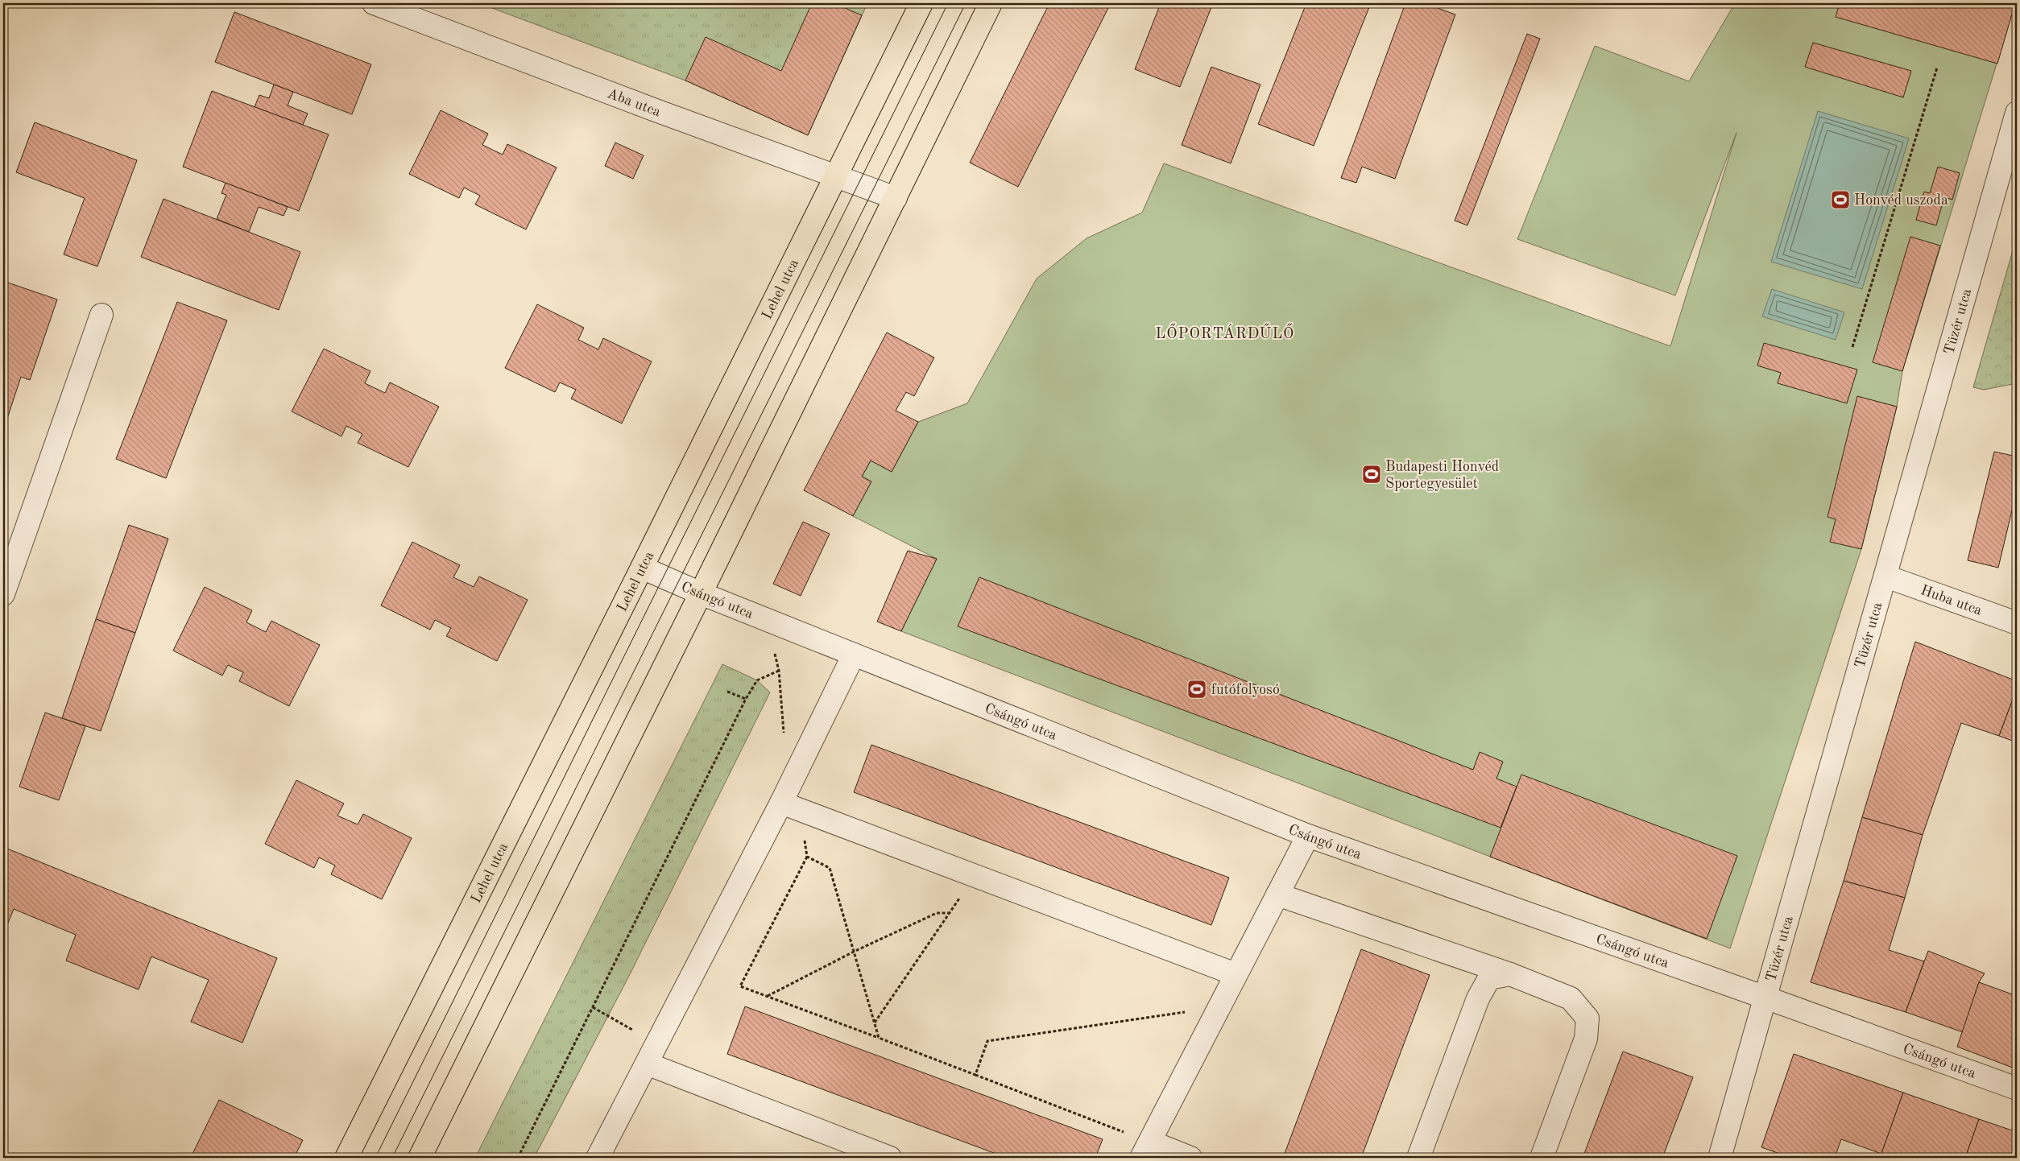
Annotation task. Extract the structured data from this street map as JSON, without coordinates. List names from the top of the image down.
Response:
{
  "streets": {
    "main road": ["Lehel utca"],
    "street": [
      "Aba utca",
      "Tüzér utca",
      "Csángó utca",
      "Huba utca"
    ]
  },
  "crossings": [
    ["Aba utca", "Lehel utca"],
    ["Lehel utca", "Csángó utca"],
    ["Tüzér utca", "Csángó utca"],
    ["Tüzér utca", "Huba utca"]
  ],
  "districts": ["LŐPORTÁRDŰLŐ"],
  "places": {
    "sports": ["Honvéd uszoda", "Budapesti Honvéd Sportegyesület", "futófolyosó"]
  }
}
